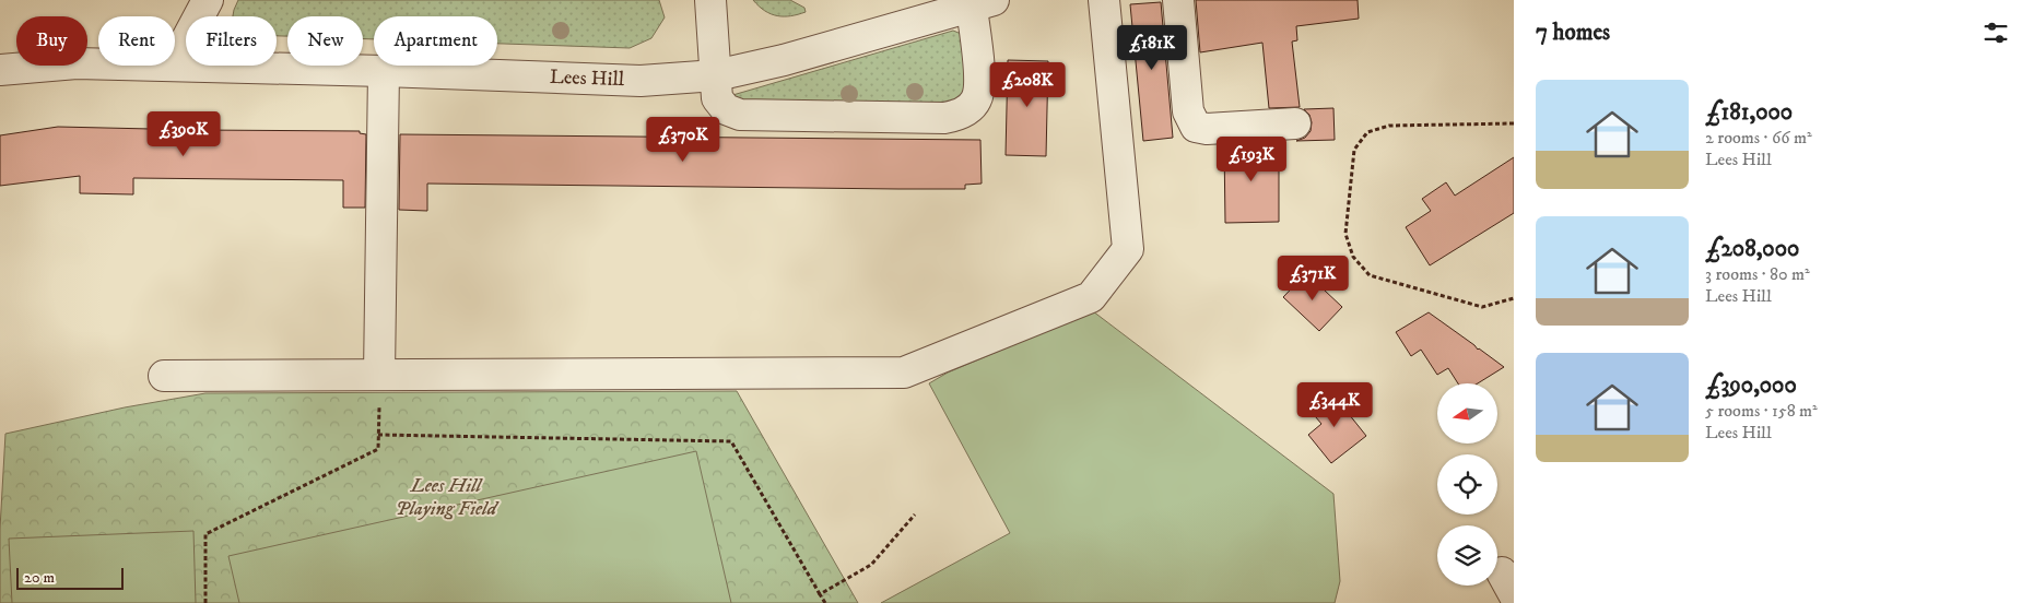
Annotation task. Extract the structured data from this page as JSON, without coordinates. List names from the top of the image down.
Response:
{
  "streets": {
    "street": ["Lees Hill"]
  },
  "parks": ["Lees Hill Playing Field"],
  "scale_bar": "20 m",
  "north": "left",
  "page": {
    "heading": "7 homes",
    "chip": [
      "Buy",
      "Rent",
      "Filters",
      "New",
      "Apartment"
    ],
    "price": [
      "£181K",
      "£208K",
      "£390K",
      "£370K",
      "£193K",
      "£371K",
      "£344K"
    ],
    "list": [
      {
        "name": "£181,000",
        "note": "2 rooms · 66 m² · Lees Hill"
      },
      {
        "name": "£208,000",
        "note": "3 rooms · 80 m² · Lees Hill"
      },
      {
        "name": "£390,000",
        "note": "5 rooms · 158 m² · Lees Hill"
      }
    ],
    "scale": "20 m"
  }
}
